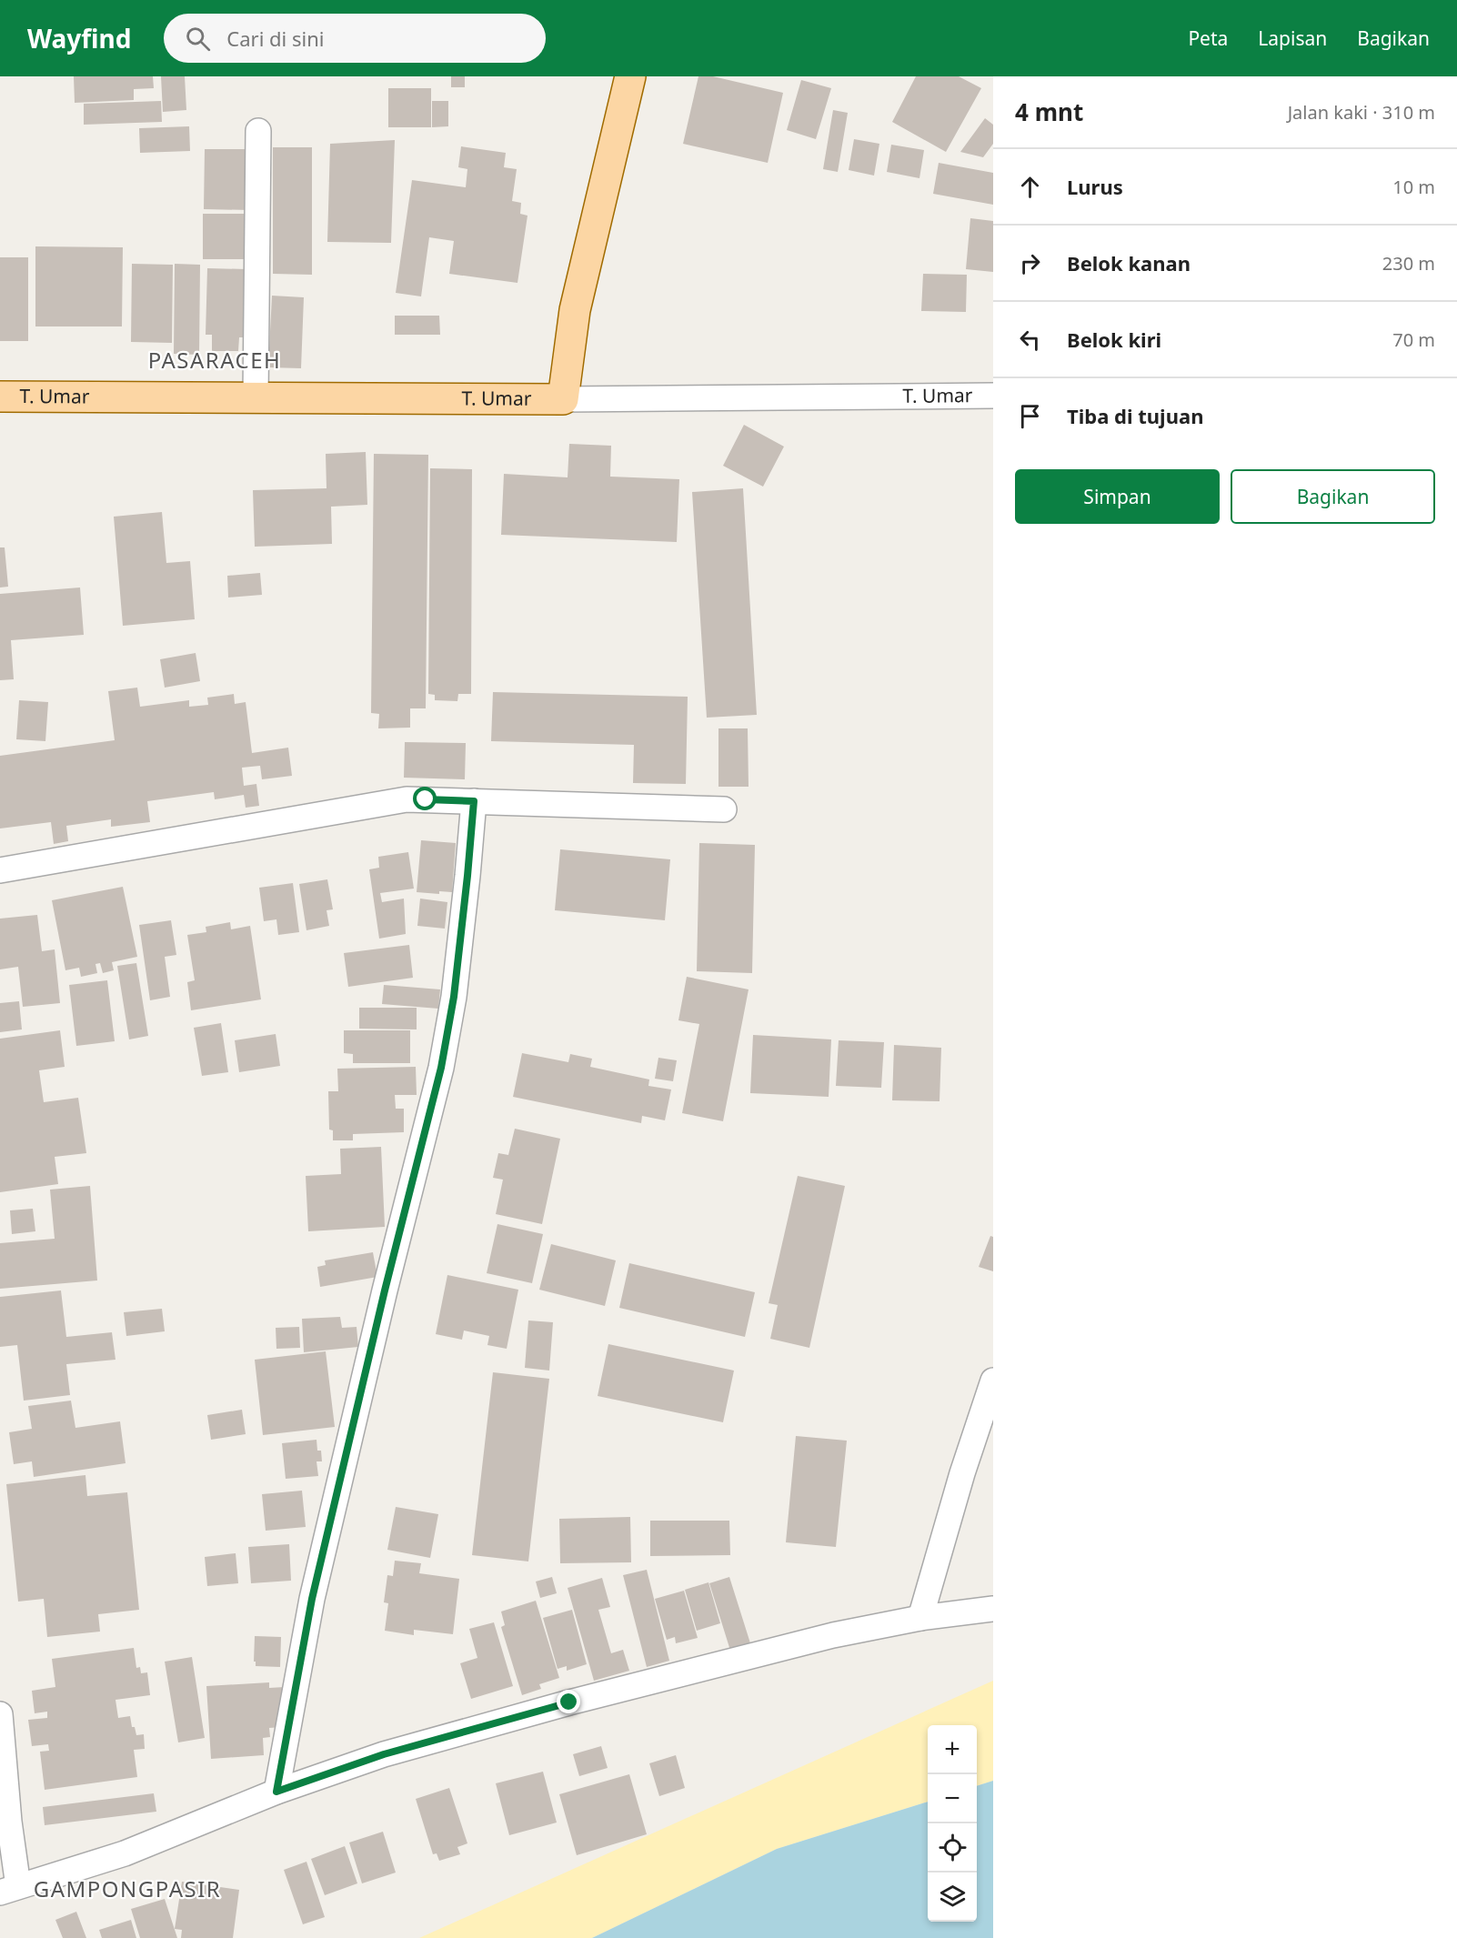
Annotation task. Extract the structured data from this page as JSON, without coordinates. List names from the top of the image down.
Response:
{
  "streets": {
    "main road": ["T. Umar"]
  },
  "districts": ["PASARACEH", "GAMPONGPASIR"],
  "page": {
    "header": "Wayfind",
    "search": "Cari di sini",
    "nav": ["Peta", "Lapisan", "Bagikan"],
    "heading": ["4 mnt", "Jalan kaki · 310 m"],
    "list": [
      ["Lurus", "10 m"],
      ["Belok kanan", "230 m"],
      ["Belok kiri", "70 m"],
      "Tiba di tujuan"
    ],
    "buttons": ["Simpan", "Bagikan"],
    "map_buttons": ["+", "−"]
  }
}
